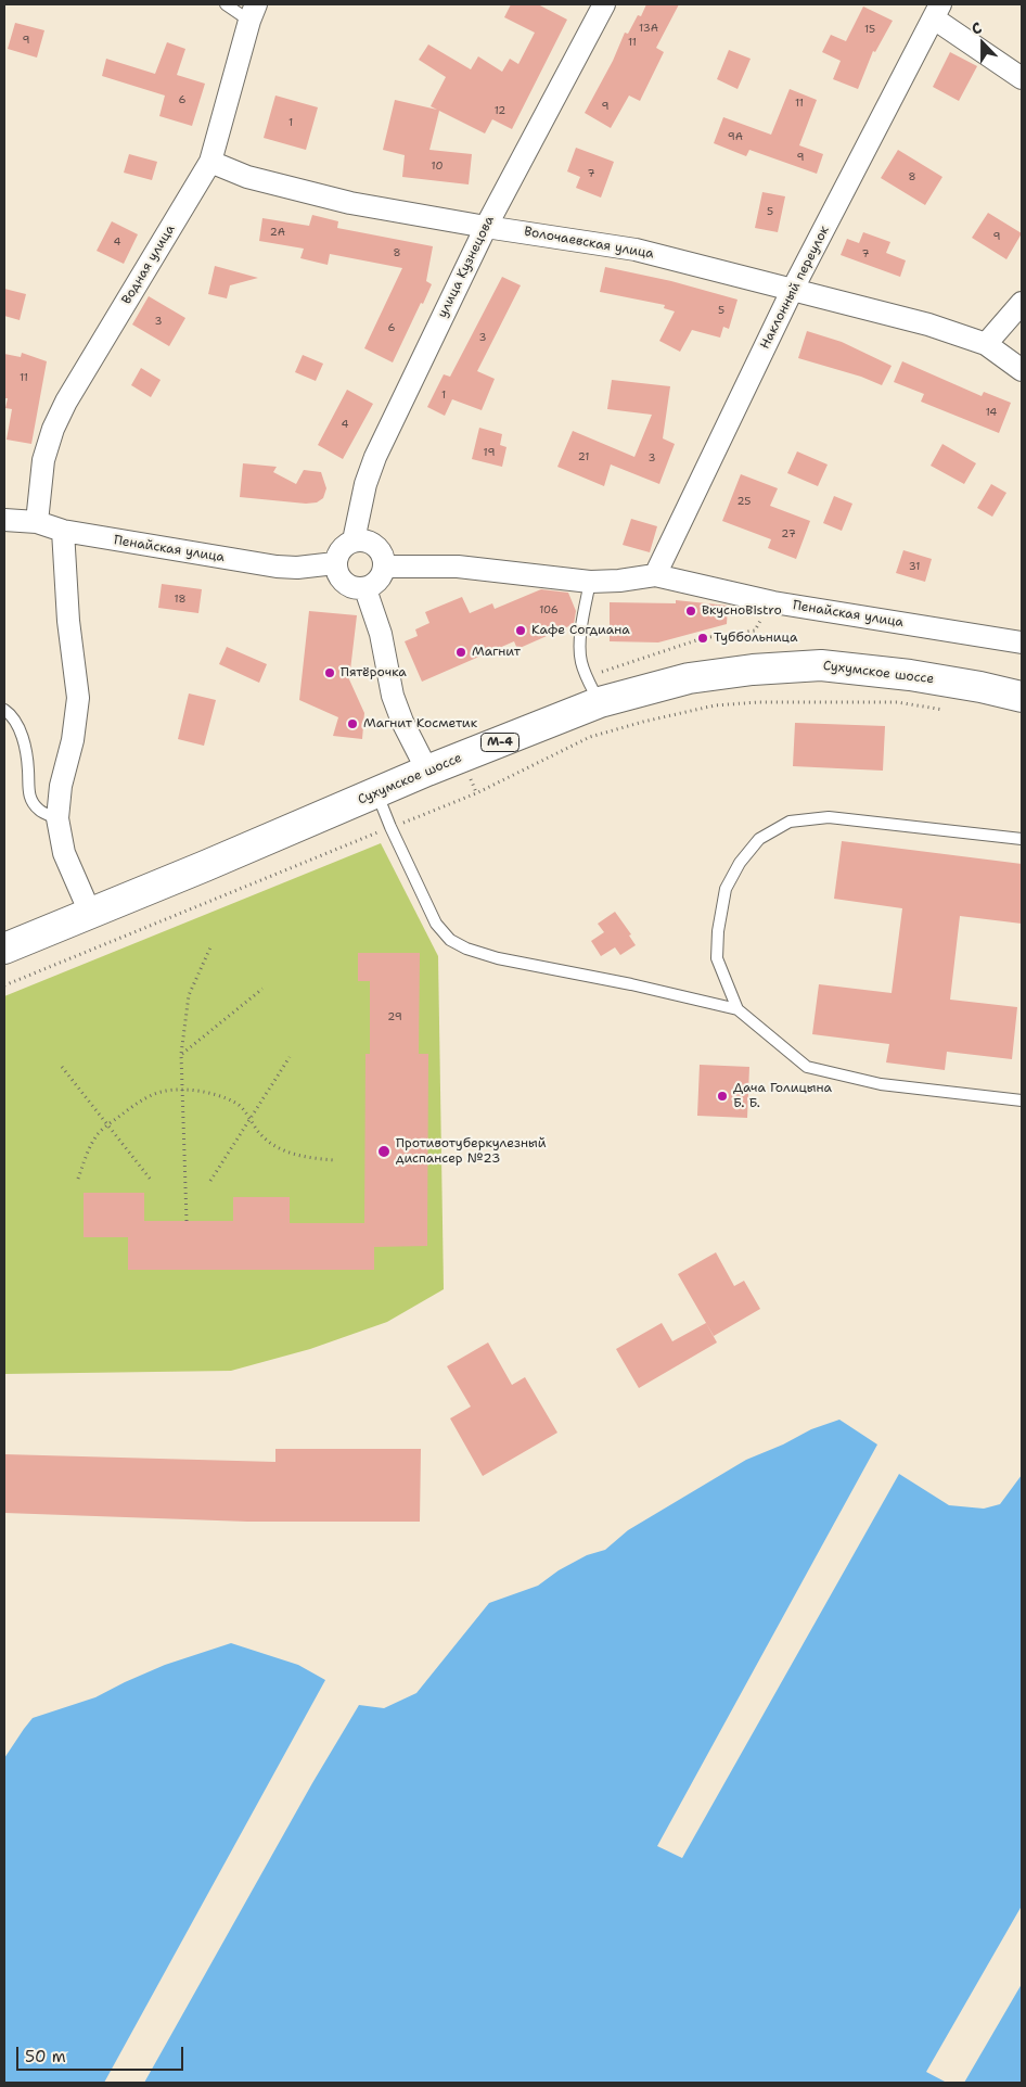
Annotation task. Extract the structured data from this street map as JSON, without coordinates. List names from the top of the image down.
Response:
{
  "streets": {
    "highway": ["Сухумское шоссе", "М-4"],
    "street": [
      "Волочаевская улица",
      "Водная улица",
      "улица Кузнецова",
      "Наклонный переулок",
      "Пенайская улица"
    ]
  },
  "crossings": [
    ["Волочаевская улица", "Водная улица"],
    ["Волочаевская улица", "улица Кузнецова"],
    ["Волочаевская улица", "Наклонный переулок"],
    ["Водная улица", "Пенайская улица"],
    ["улица Кузнецова", "Пенайская улица"],
    ["Наклонный переулок", "Пенайская улица"]
  ],
  "places": [
    "ВкусноBistro",
    "Кафе Согдиана",
    "Туббольница",
    "Магнит",
    "Пятёрочка",
    "Магнит Косметик",
    "Дача Голицына Б. Б.",
    "Противотуберкулезный диспансер №23"
  ],
  "house_numbers": [
    "13А",
    "15",
    "9",
    "11",
    "6",
    "11",
    "9",
    "12",
    "1",
    "9А",
    "9",
    "10",
    "7",
    "8",
    "5",
    "2А",
    "9",
    "4",
    "8",
    "7",
    "5",
    "3",
    "6",
    "3",
    "11",
    "1",
    "14",
    "4",
    "19",
    "21",
    "3",
    "25",
    "27",
    "31",
    "18",
    "106",
    "29"
  ],
  "scale_bar": "50 m",
  "north": "top"
}
